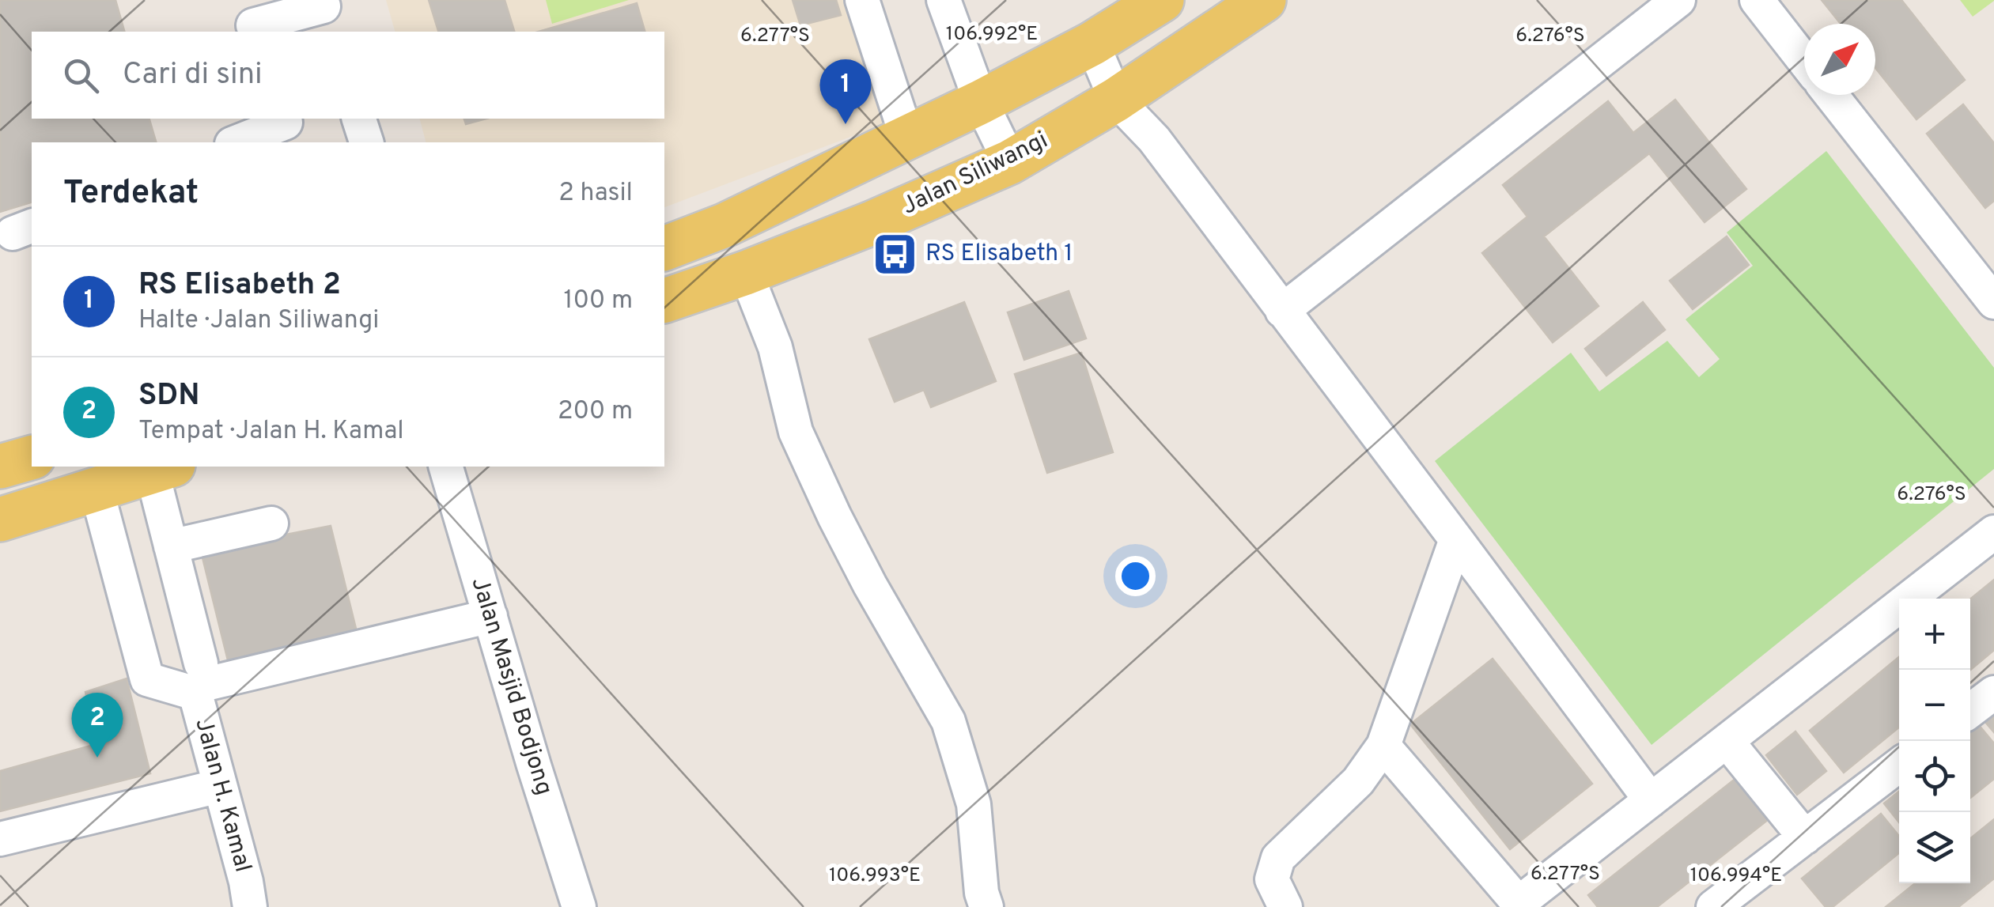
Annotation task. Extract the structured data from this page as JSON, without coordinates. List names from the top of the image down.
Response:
{
  "streets": {
    "main road": ["Jalan Siliwangi"],
    "street": ["Jalan Masjid Bodjong", "Jalan H. Kamal"]
  },
  "places": {
    "bus stop": ["RS Elisabeth 1"]
  },
  "north": "top right",
  "page": {
    "search": "Cari di sini",
    "pins": ["1", "2"],
    "heading": ["Terdekat", "2 hasil"],
    "list": [
      {
        "mark": "1",
        "name": "RS Elisabeth 2",
        "note": "Halte · Jalan Siliwangi",
        "value": "100 m"
      },
      {
        "mark": "2",
        "name": "SDN",
        "note": "Tempat · Jalan H. Kamal",
        "value": "200 m"
      }
    ],
    "map_buttons": ["+", "−"]
  },
  "coordinates": [
    "106.992°E",
    "6.277°S",
    "6.276°S",
    "106.993°E",
    "106.994°E"
  ]
}
